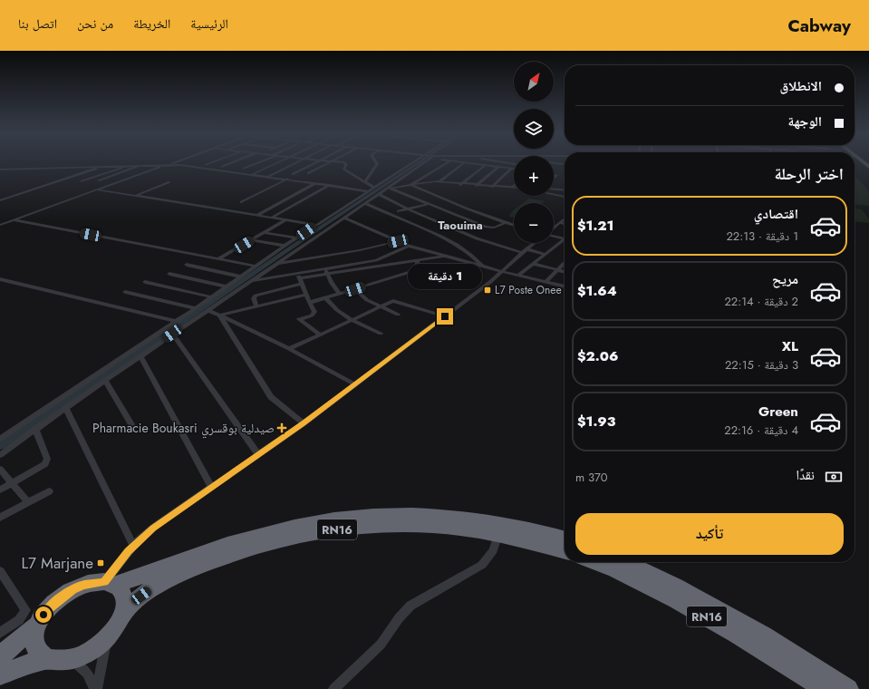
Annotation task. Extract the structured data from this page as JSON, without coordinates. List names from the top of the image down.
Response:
{
  "streets": {
    "highway": ["RN16"]
  },
  "districts": ["Taouima"],
  "places": {
    "transit": ["L7 Poste Onee", "L7 Marjane"],
    "health": ["Pharmacie Boukasri صيدلية بوقسري"]
  },
  "north": "top right",
  "page": {
    "header": "Cabway",
    "nav": [
      "الرئيسية",
      "الخريطة",
      "من نحن",
      "اتصل بنا"
    ],
    "map_buttons": ["+", "−"],
    "banner": ["الانطلاق", "الوجهة"],
    "heading": "اختر الرحلة",
    "list": [
      {
        "name": "اقتصادي",
        "note": "1 دقيقة · 22:13",
        "value": "$1.21"
      },
      {
        "name": "مريح",
        "note": "2 دقيقة · 22:14",
        "value": "$1.64"
      },
      {
        "name": "XL",
        "note": "3 دقيقة · 22:15",
        "value": "$2.06"
      },
      {
        "name": "Green",
        "note": "4 دقيقة · 22:16",
        "value": "$1.93"
      }
    ],
    "bubble": "1 دقيقة",
    "pay": ["نقدًا", "370 m"],
    "buttons": "تأكيد"
  }
}
